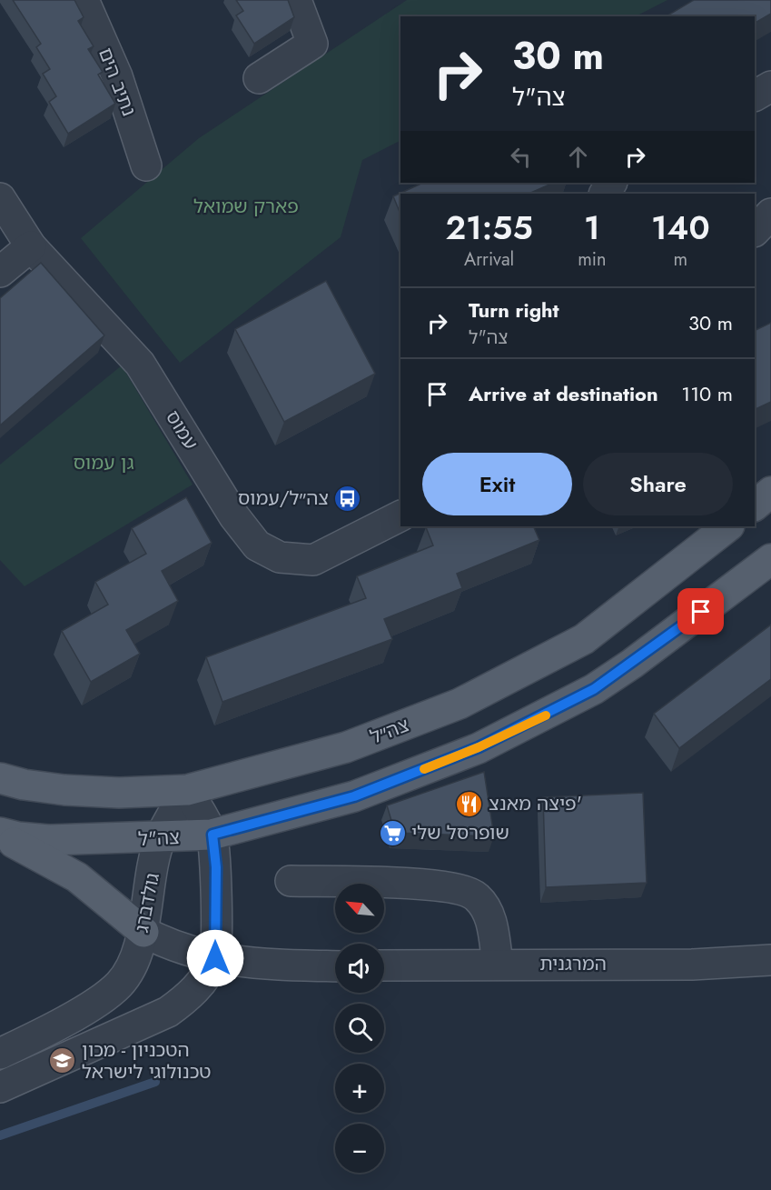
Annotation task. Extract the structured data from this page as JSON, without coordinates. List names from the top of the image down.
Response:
{
  "streets": {
    "main road": ["צה״ל", "צה\"ל"],
    "street": [
      "נתיב הים",
      "עמוס",
      "גולדברג",
      "המרגנית"
    ]
  },
  "crossings": [
    ["צה״ל", "גולדברג"],
    ["צה\"ל", "גולדברג"]
  ],
  "parks": ["פארק שמואל", "גן עמוס"],
  "places": {
    "bus stop": ["צה״ל/עמוס"],
    "restaurant": ["פיצה מאנצ'"],
    "supermarket": ["שופרסל שלי"],
    "school or university": ["הטכניון - מכון טכנולוגי לישראל"]
  },
  "north": "top left",
  "page": {
    "turn": ["30 m", "צה\"ל"],
    "eta": [
      "21:55",
      "Arrival",
      "1",
      "min",
      "140",
      "m"
    ],
    "list": [
      {
        "name": "Turn right",
        "note": "צה\"ל",
        "value": "30 m"
      },
      {
        "name": "Arrive at destination",
        "value": "110 m"
      }
    ],
    "buttons": ["Exit", "Share"],
    "map_buttons": ["+", "−"]
  }
}
